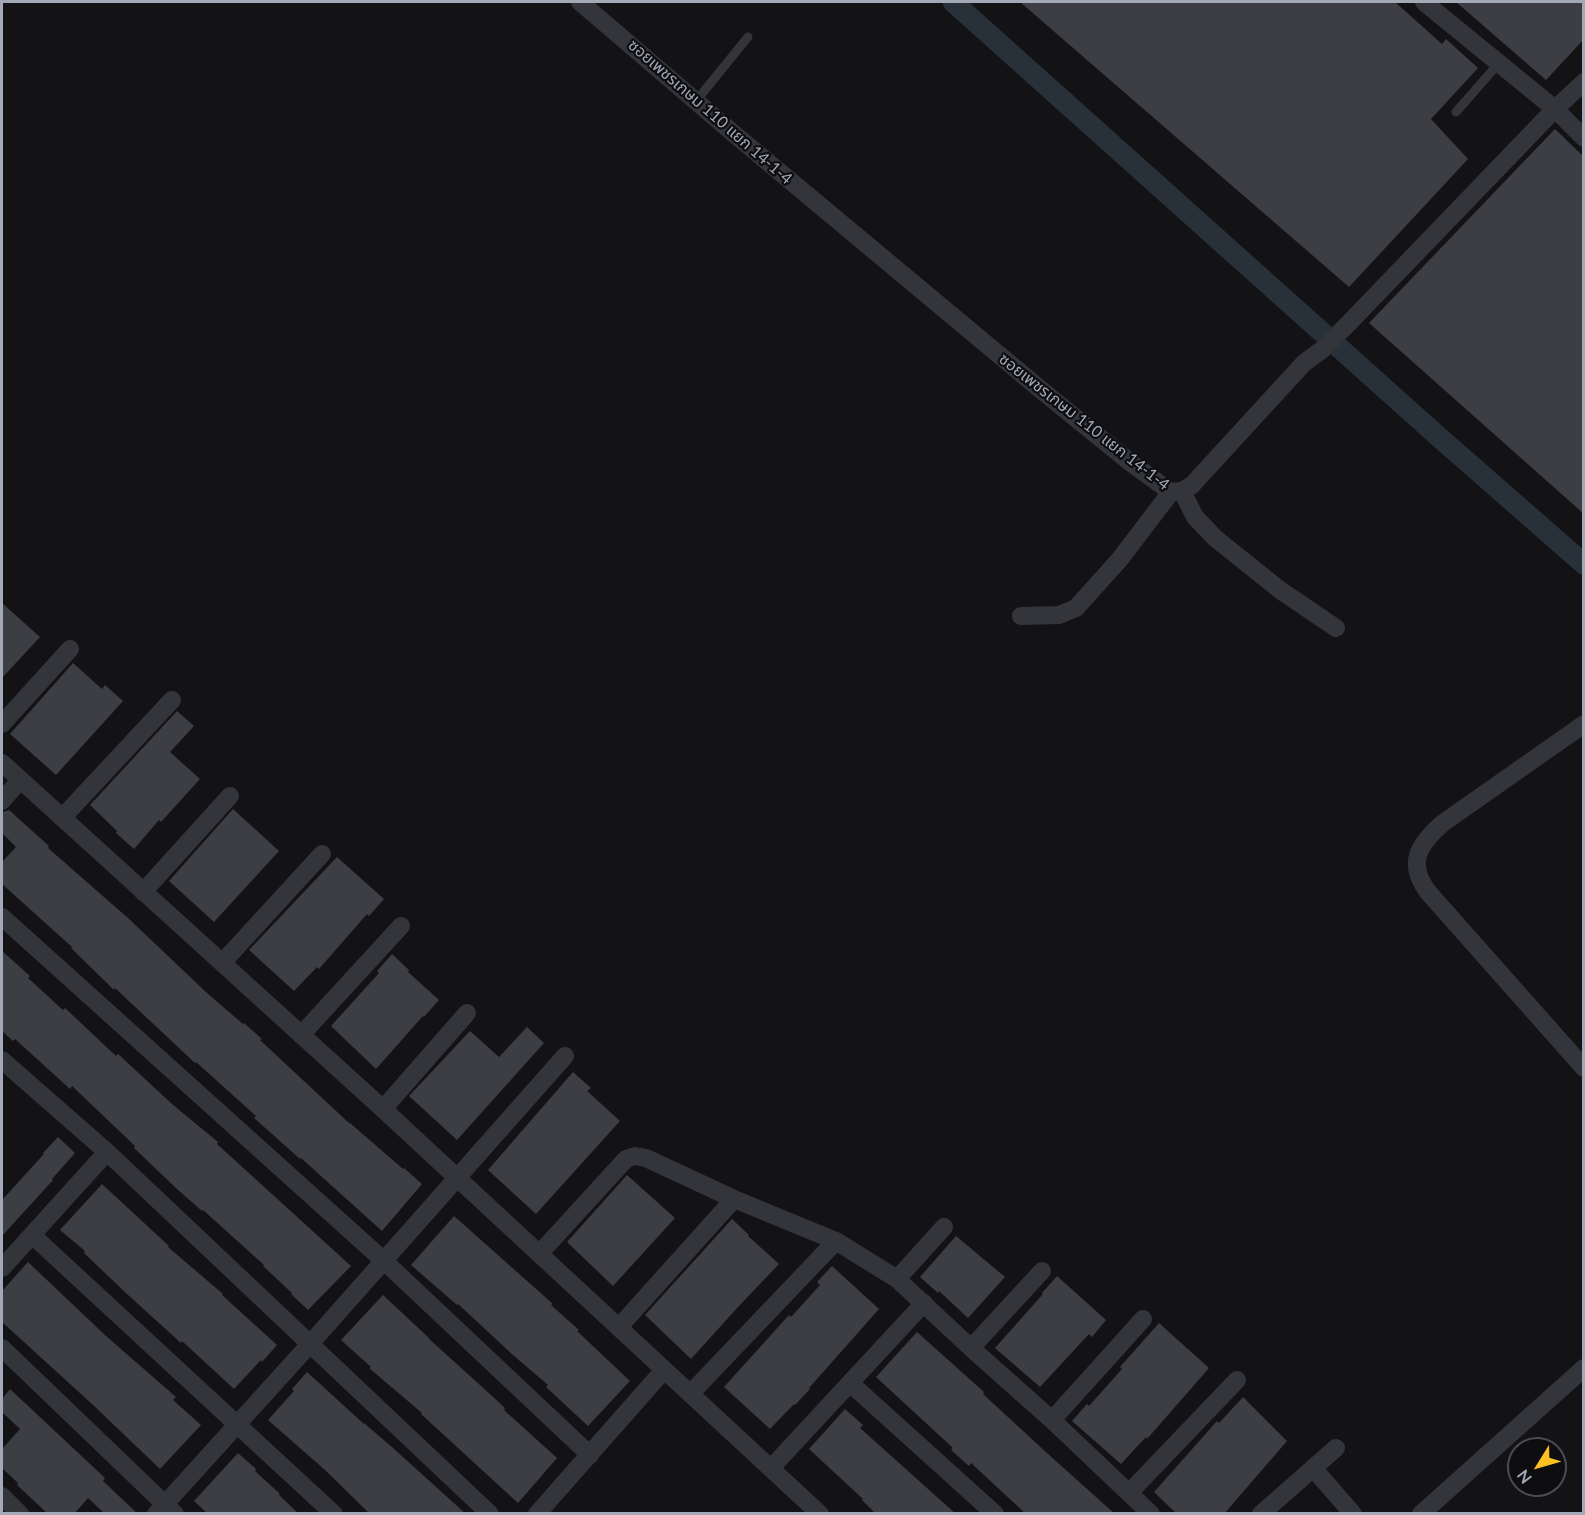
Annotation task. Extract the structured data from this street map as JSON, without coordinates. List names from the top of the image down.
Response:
{
  "streets": {
    "street": ["ซอยเพชรเกษม 110 แยก 14-1-4"]
  },
  "north": "bottom left"
}
